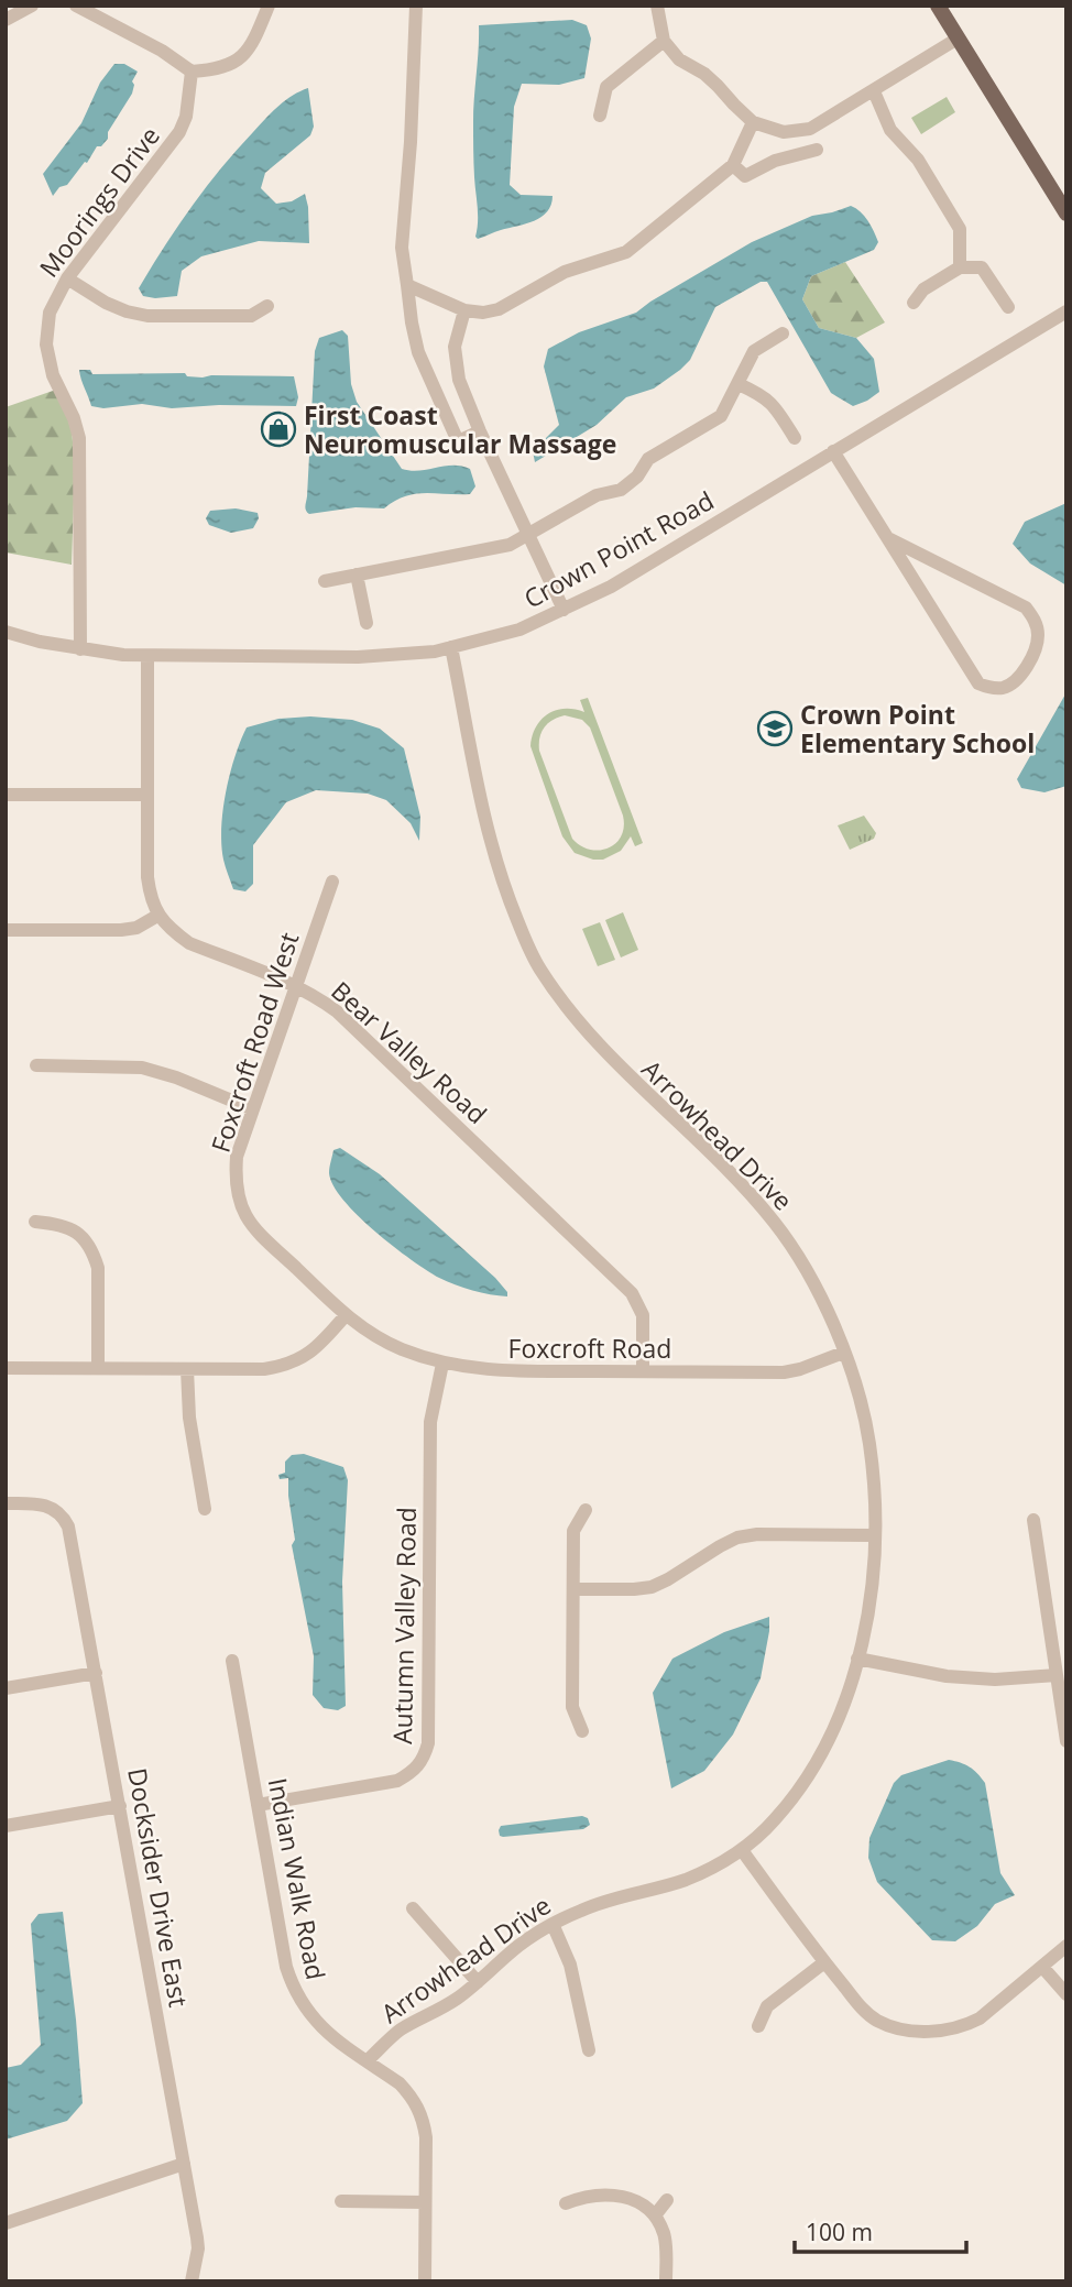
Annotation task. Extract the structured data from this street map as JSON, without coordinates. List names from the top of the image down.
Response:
{
  "streets": {
    "street": [
      "Moorings Drive",
      "Crown Point Road",
      "Foxcroft Road West",
      "Bear Valley Road",
      "Arrowhead Drive",
      "Foxcroft Road",
      "Autumn Valley Road",
      "Indian Walk Road",
      "Docksider Drive East"
    ]
  },
  "crossings": [
    ["Moorings Drive", "Crown Point Road"],
    ["Crown Point Road", "Arrowhead Drive"],
    ["Foxcroft Road West", "Bear Valley Road"],
    ["Foxcroft Road West", "Foxcroft Road"],
    ["Bear Valley Road", "Foxcroft Road"],
    ["Arrowhead Drive", "Foxcroft Road"],
    ["Arrowhead Drive", "Indian Walk Road"],
    ["Foxcroft Road", "Autumn Valley Road"],
    ["Autumn Valley Road", "Indian Walk Road"]
  ],
  "places": {
    "shop": ["First Coast Neuromuscular Massage"],
    "school or university": ["Crown Point Elementary School"]
  },
  "scale_bar": "100 m"
}
